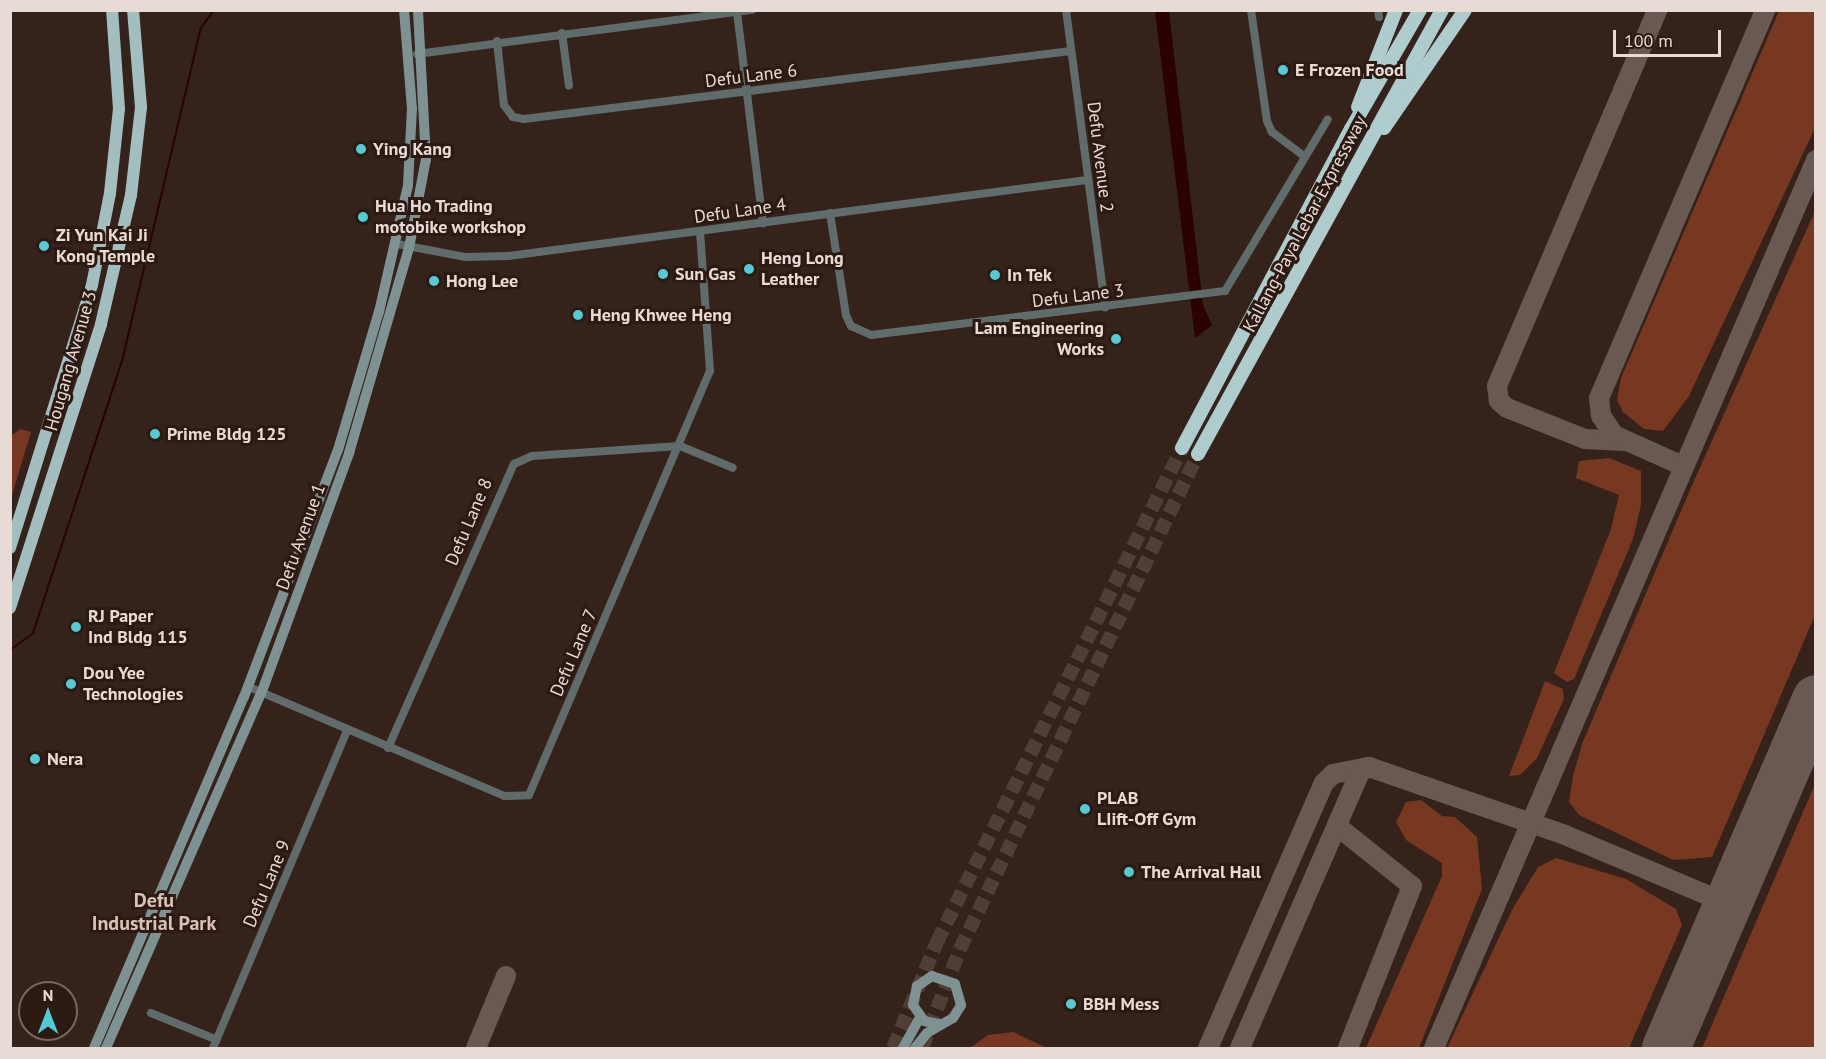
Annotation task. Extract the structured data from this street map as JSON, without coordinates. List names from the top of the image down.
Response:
{
  "streets": {
    "highway": ["Kallang-Paya Lebar Expressway", "Hougang Avenue 3"],
    "main road": ["Defu Avenue 1"],
    "street": [
      "Defu Lane 6",
      "Defu Avenue 2",
      "Defu Lane 4",
      "Defu Lane 3",
      "Defu Lane 8",
      "Defu Lane 7",
      "Defu Lane 9"
    ]
  },
  "crossings": [
    ["Defu Lane 6", "Defu Avenue 2"],
    ["Defu Avenue 2", "Defu Lane 4"],
    ["Defu Avenue 2", "Defu Lane 3"],
    ["Defu Lane 4", "Defu Lane 3"],
    ["Defu Lane 4", "Defu Avenue 1"],
    ["Defu Lane 4", "Defu Lane 7"],
    ["Defu Lane 8", "Defu Lane 7"],
    ["Defu Avenue 1", "Defu Lane 7"],
    ["Defu Lane 7", "Defu Lane 9"]
  ],
  "districts": ["Defu Industrial Park"],
  "places": [
    "E Frozen Food",
    "Ying Kang",
    "Hua Ho Trading motobike workshop",
    "Zi Yun Kai Ji Kong Temple",
    "Heng Long Leather",
    "Sun Gas",
    "In Tek",
    "Hong Lee",
    "Heng Khwee Heng",
    "Lam Engineering Works",
    "Prime Bldg 125",
    "RJ Paper Ind Bldg 115",
    "Dou Yee Technologies",
    "Nera",
    "PLAB LIift-Off Gym",
    "The Arrival Hall",
    "BBH Mess"
  ],
  "scale_bar": "100 m",
  "north": "top"
}
